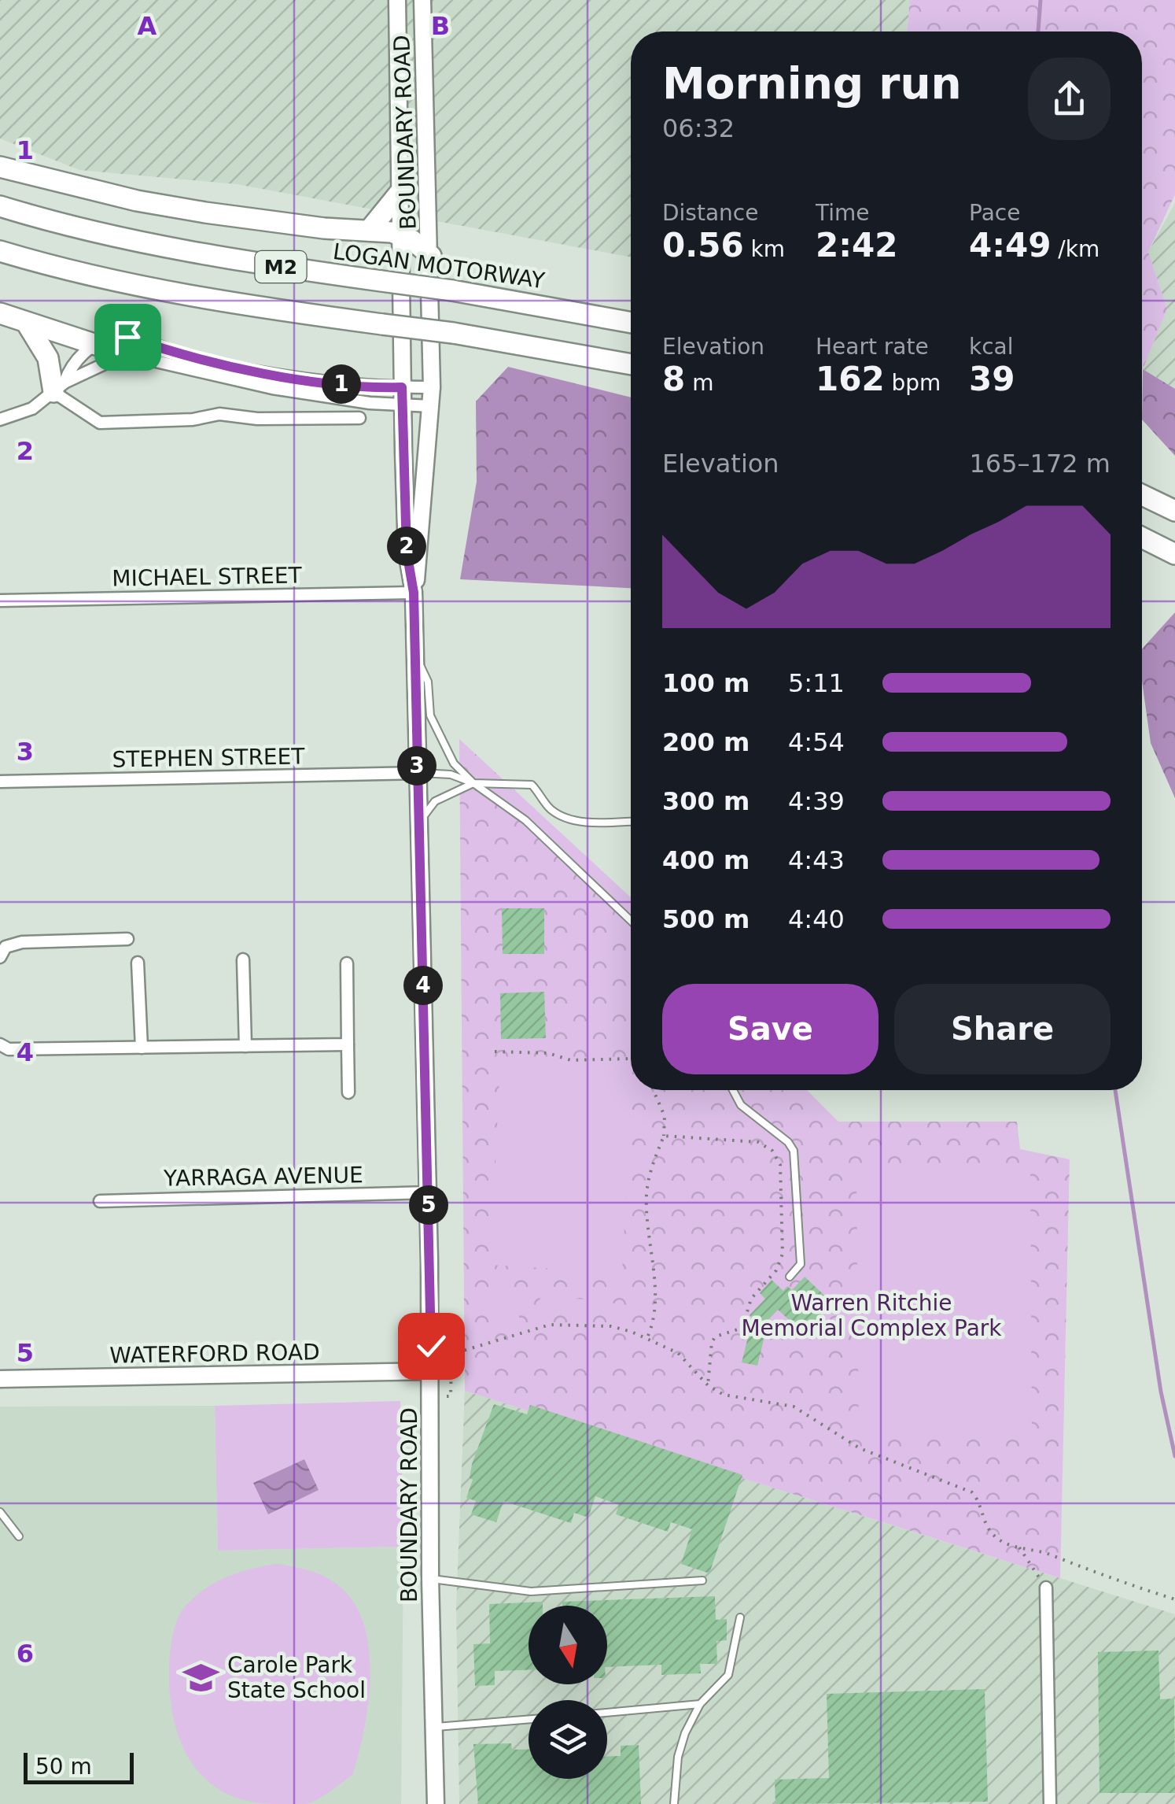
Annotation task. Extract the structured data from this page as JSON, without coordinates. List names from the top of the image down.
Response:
{
  "streets": {
    "highway": ["LOGAN MOTORWAY", "M2"],
    "main road": ["BOUNDARY ROAD", "WATERFORD ROAD"],
    "street": ["MICHAEL STREET", "STEPHEN STREET", "YARRAGA AVENUE"]
  },
  "crossings": [
    ["BOUNDARY ROAD", "MICHAEL STREET"],
    ["BOUNDARY ROAD", "STEPHEN STREET"],
    ["BOUNDARY ROAD", "YARRAGA AVENUE"],
    ["BOUNDARY ROAD", "WATERFORD ROAD"]
  ],
  "parks": ["Warren Ritchie Memorial Complex Park"],
  "places": {
    "school or university": ["Carole Park State School"]
  },
  "scale_bar": "50 m",
  "north": "bottom",
  "page": {
    "heading": ["Morning run", "06:32"],
    "stats": [
      ["Distance", "0.56 km"],
      ["Time", "2:42"],
      ["Pace", "4:49 /km"],
      ["Elevation", "8 m"],
      ["Heart rate", "162 bpm"],
      ["kcal", "39"]
    ],
    "pins": [
      "1",
      "2",
      "3",
      "4",
      "5"
    ],
    "chart": ["Elevation", "165–172 m"],
    "list": [
      {
        "name": "100 m",
        "note": "5:11"
      },
      {
        "name": "200 m",
        "note": "4:54"
      },
      {
        "name": "300 m",
        "note": "4:39"
      },
      {
        "name": "400 m",
        "note": "4:43"
      },
      {
        "name": "500 m",
        "note": "4:40"
      }
    ],
    "buttons": ["Save", "Share"],
    "scale": "50 m"
  },
  "grid": {
    "columns": ["A", "B"],
    "rows": [
      "1",
      "2",
      "3",
      "4",
      "5",
      "6"
    ]
  }
}
